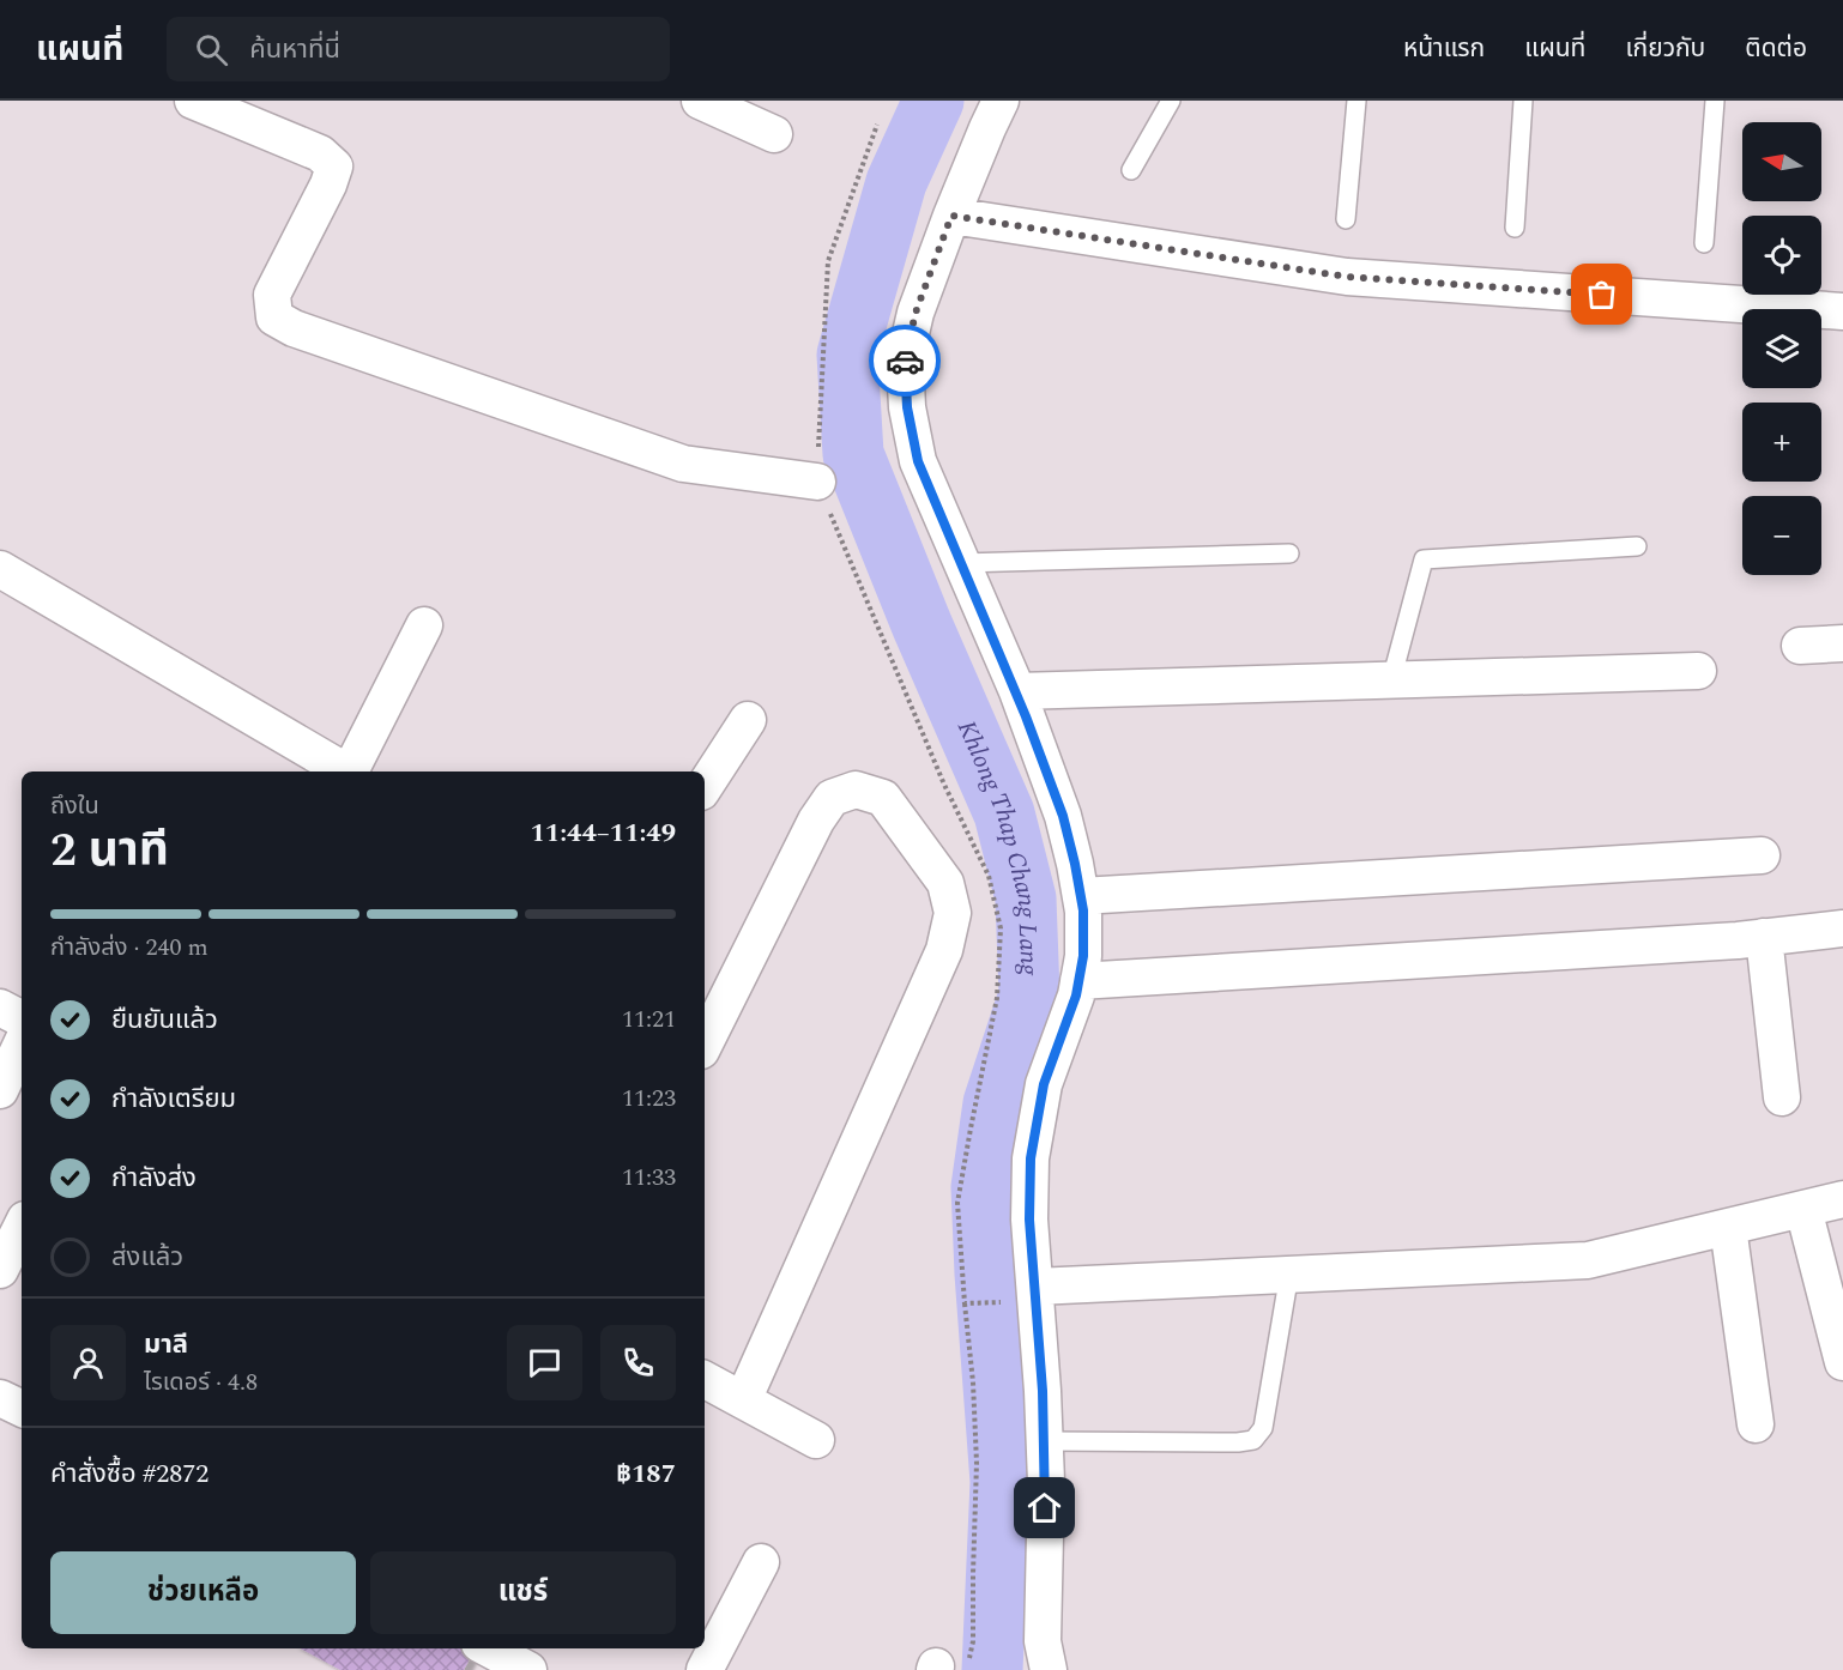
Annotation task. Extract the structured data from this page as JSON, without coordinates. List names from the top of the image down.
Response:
{
  "water": ["Khlong Thap Chang Lang"],
  "north": "left",
  "page": {
    "header": "แผนที่",
    "search": "ค้นหาที่นี่",
    "nav": [
      "หน้าแรก",
      "แผนที่",
      "เกี่ยวกับ",
      "ติดต่อ"
    ],
    "map_buttons": ["+", "−"],
    "heading": ["2 นาที", "ถึงใน", "11:44–11:49"],
    "panel": [
      "มาลี",
      "ไรเดอร์ · 4.8",
      "คำสั่งซื้อ #2872",
      "฿187"
    ],
    "bar": "กำลังส่ง · 240 m",
    "list": [
      ["ยืนยันแล้ว", "11:21"],
      ["กำลังเตรียม", "11:23"],
      ["กำลังส่ง", "11:33"],
      "ส่งแล้ว"
    ],
    "buttons": ["ช่วยเหลือ", "แชร์"]
  }
}
